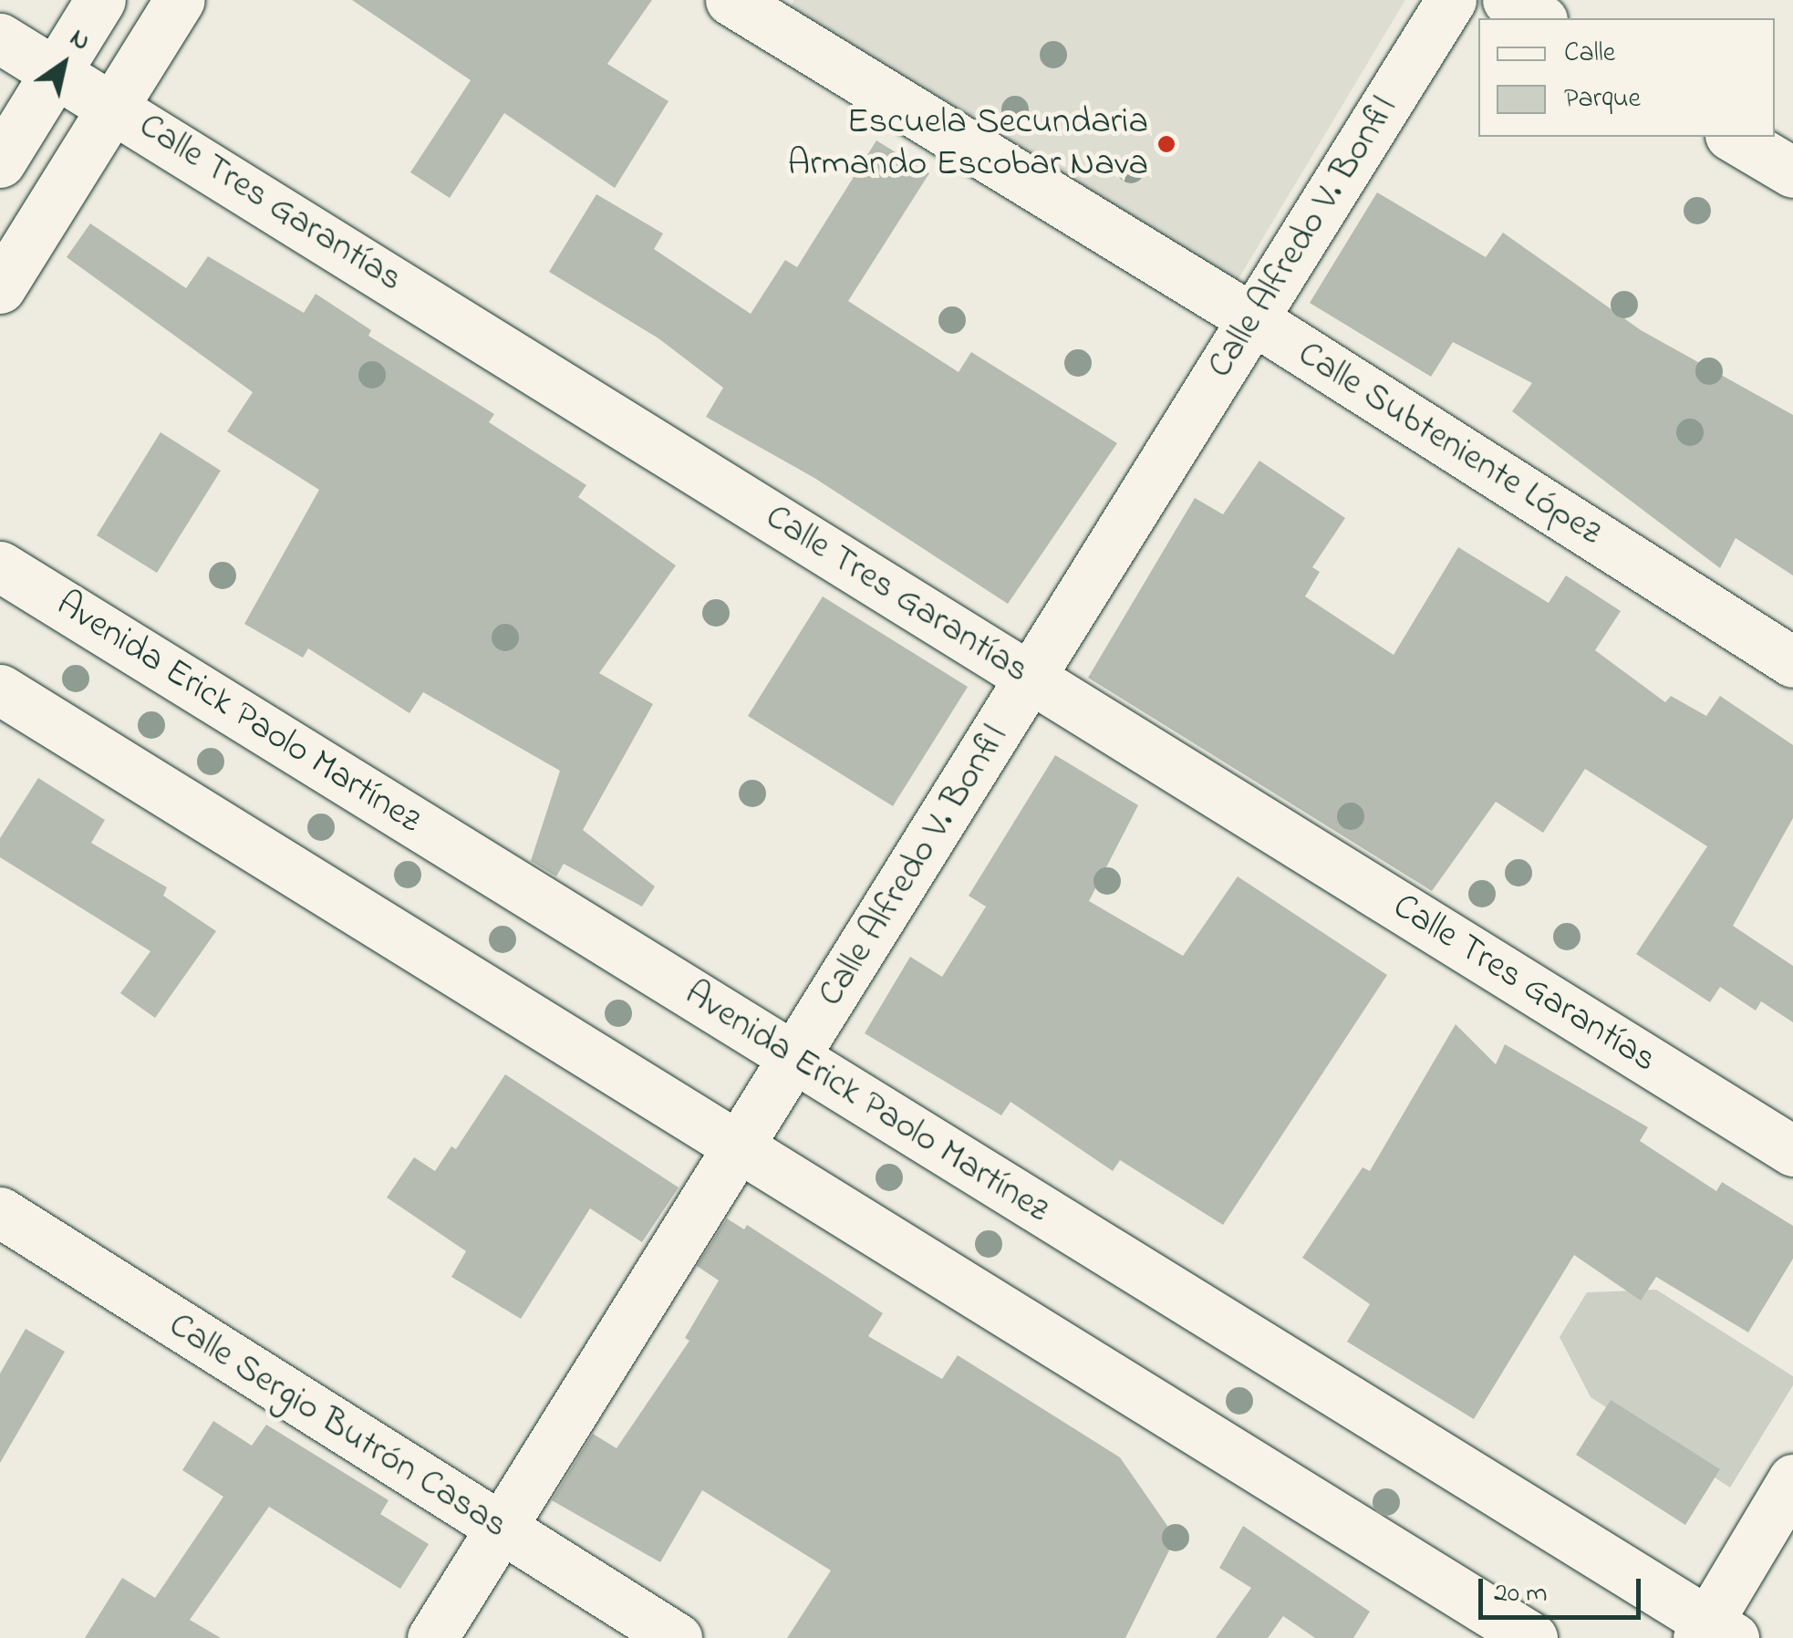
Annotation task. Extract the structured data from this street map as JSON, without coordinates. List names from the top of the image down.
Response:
{
  "streets": {
    "street": [
      "Calle Tres Garantías",
      "Calle Alfredo V. Bonfil",
      "Calle Subteniente López",
      "Avenida Erick Paolo Martínez",
      "Calle Sergio Butrón Casas"
    ]
  },
  "crossings": [
    ["Calle Tres Garantías", "Calle Alfredo V. Bonfil"],
    ["Calle Alfredo V. Bonfil", "Calle Subteniente López"],
    ["Calle Alfredo V. Bonfil", "Avenida Erick Paolo Martínez"],
    ["Calle Alfredo V. Bonfil", "Calle Sergio Butrón Casas"]
  ],
  "places": ["Escuela Secundaria Armando Escobar Nava"],
  "legend": ["Calle", "Parque"],
  "scale_bar": "20 m",
  "north": "top right"
}
